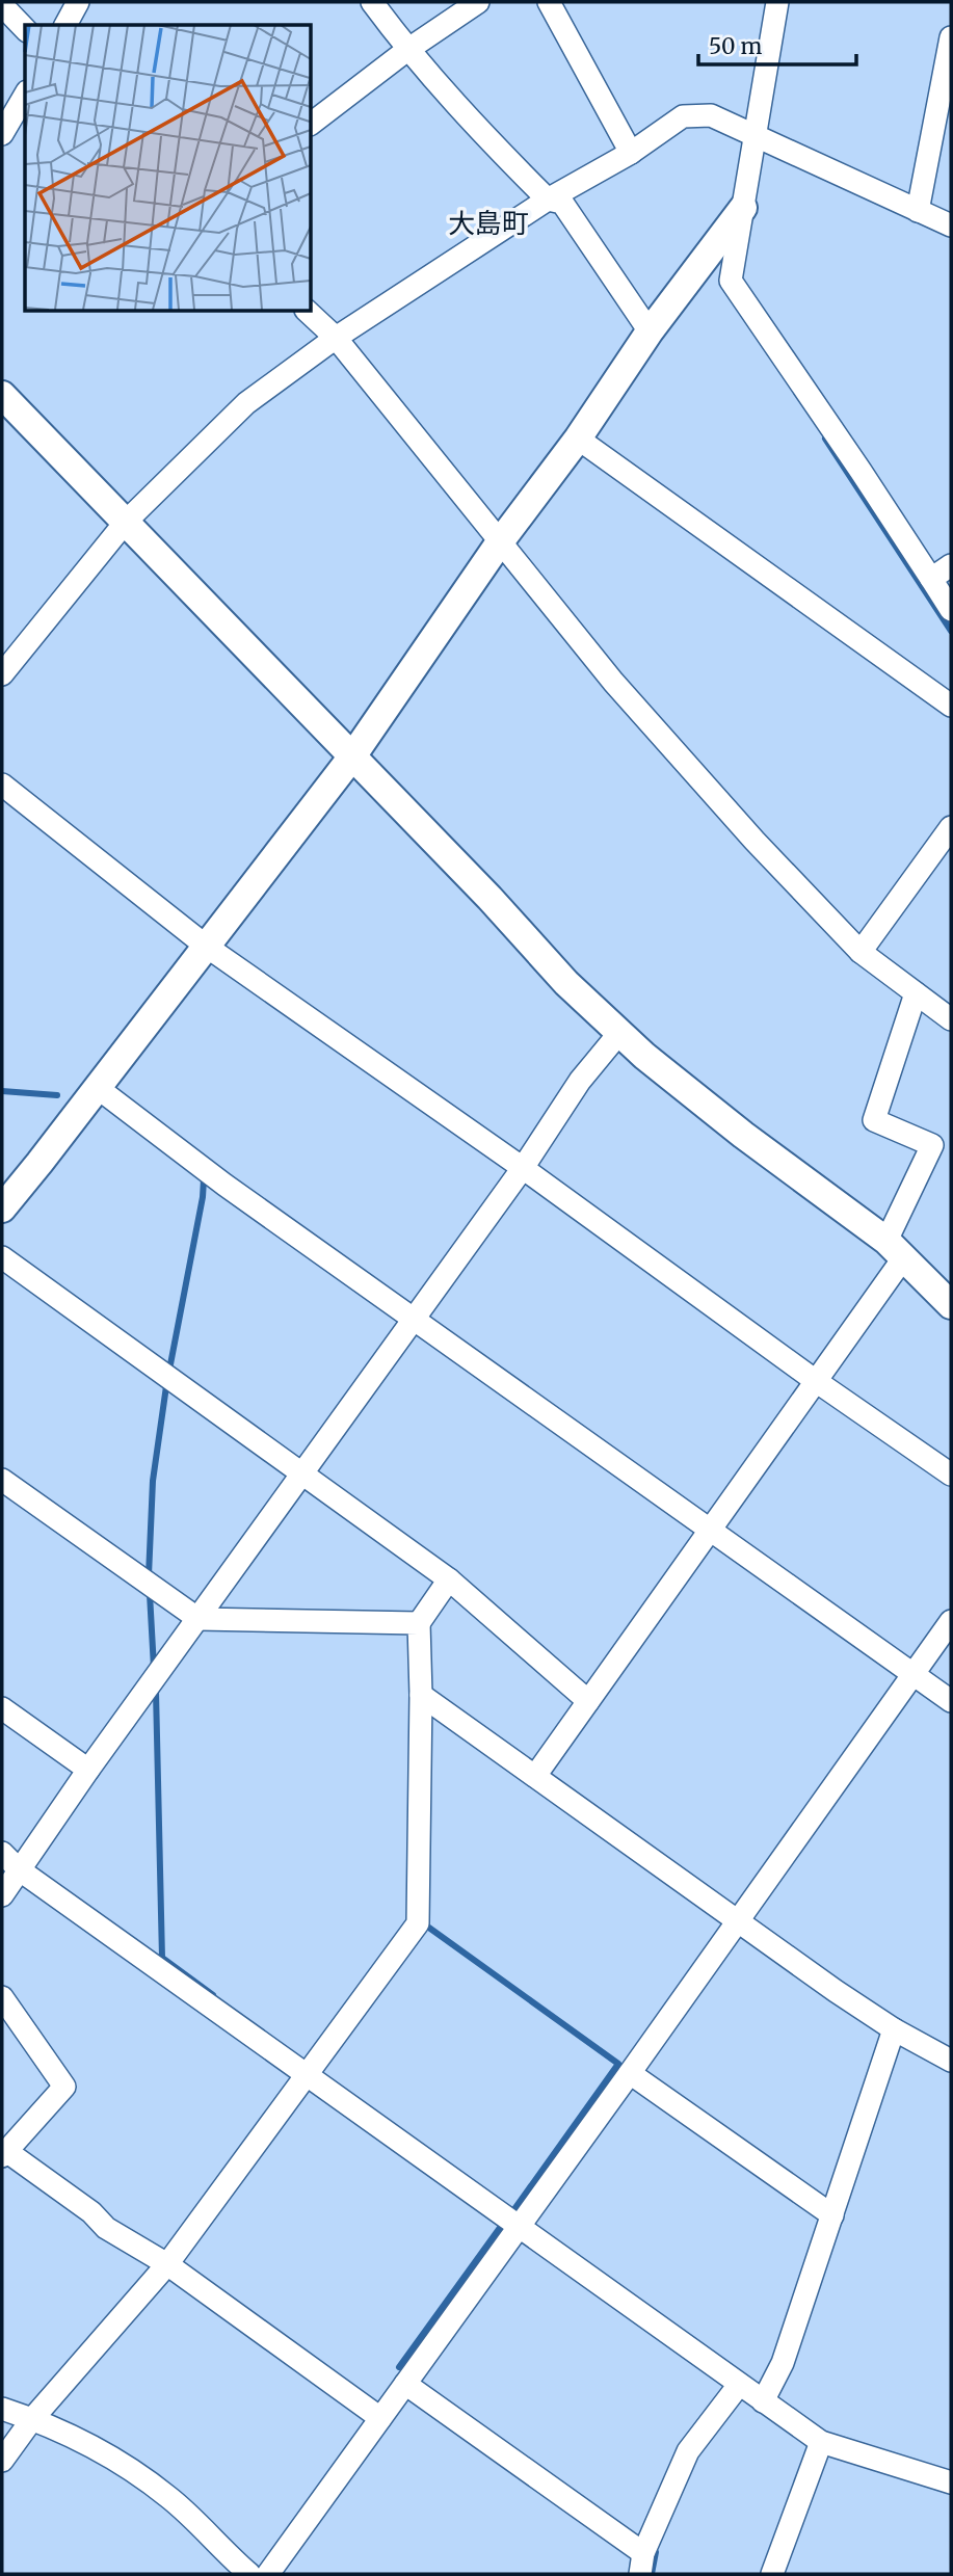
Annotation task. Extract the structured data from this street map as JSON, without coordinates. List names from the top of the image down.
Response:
{
  "districts": ["大島町"],
  "scale_bar": "50 m"
}
